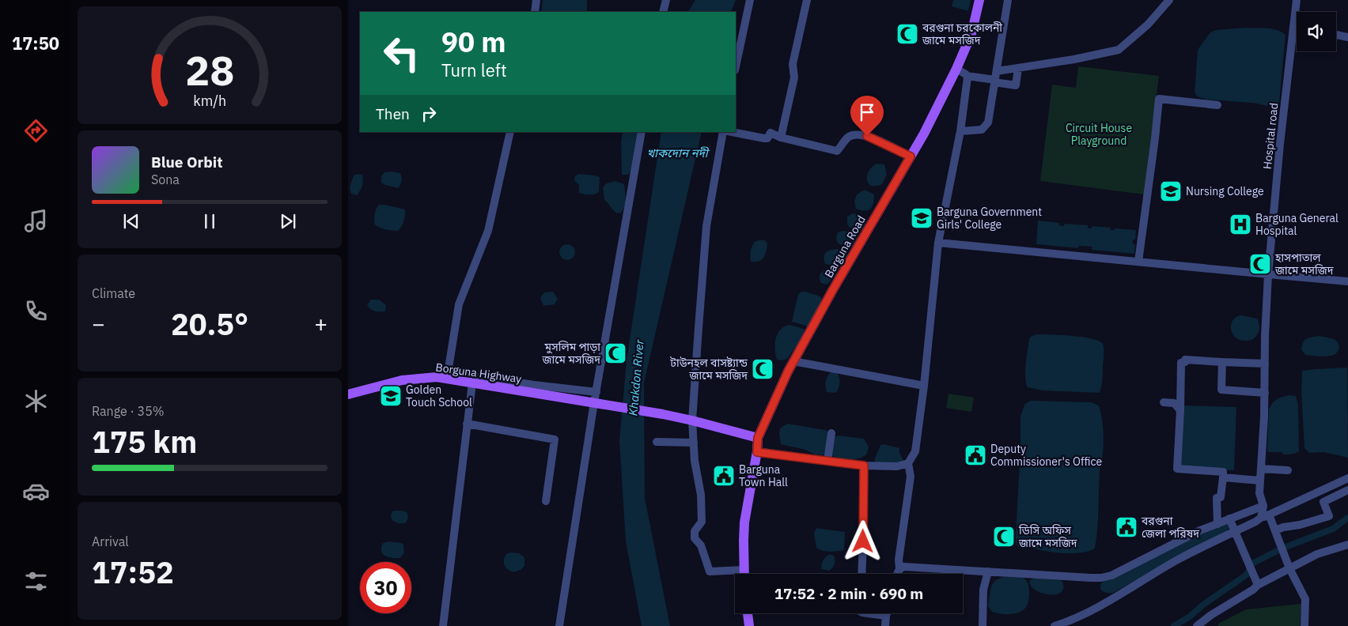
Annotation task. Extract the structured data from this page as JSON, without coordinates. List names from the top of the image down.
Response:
{
  "streets": {
    "main road": ["Barguna Road", "Borguna Highway"],
    "street": ["Hospital road"]
  },
  "crossings": [
    ["Barguna Road", "Borguna Highway"]
  ],
  "water": ["খাকদোন নদী", "Khakdon River"],
  "parks": ["Circuit House Playground"],
  "places": {
    "mosque": [
      "বরগুনা চরকোলনী জামে মসজিদ",
      "হাসপাতাল জামে মসজিদ",
      "মুসলিম পাড়া জামে মসজিদ",
      "টাউনহল বাসষ্ট্যান্ড জামে মসজিদ",
      "ডিসি অফিস জামে মসজিদ"
    ],
    "school or university": ["Nursing College", "Barguna Government Girls' College", "Golden Touch School"],
    "hospital": ["Barguna General Hospital"],
    "public building": ["Deputy Commissioner's Office", "Barguna Town Hall", "বরগুনা জেলা পরিষদ"]
  },
  "page": {
    "tabs": "17:50",
    "turn": ["90 m", "Turn left"],
    "then": "Then",
    "song": ["Blue Orbit", "Sona"],
    "tile": [
      "Climate",
      ["Range · 35%", "175 km"],
      ["Arrival", "17:52"]
    ],
    "heat": ["−", "20.5°", "+"],
    "limit": "30",
    "trip": "17:52 · 2 min · 690 m",
    "gauge": ["28", "km/h"]
  }
}
